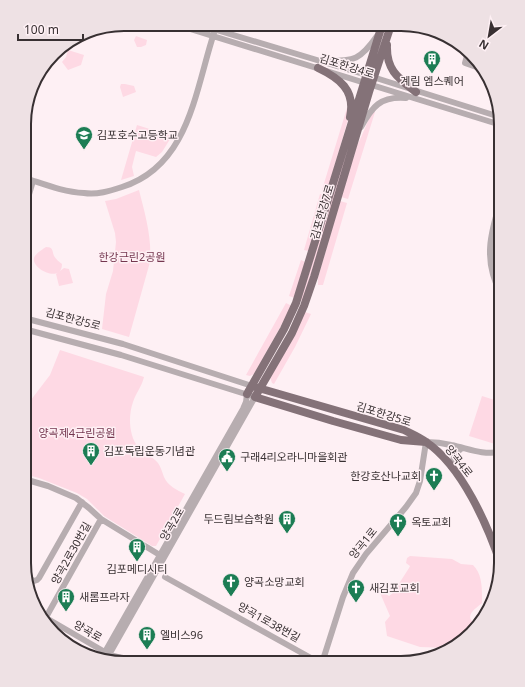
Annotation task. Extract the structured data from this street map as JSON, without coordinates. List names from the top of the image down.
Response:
{
  "streets": {
    "main road": ["김포한강7로", "김포한강5로", "양곡4로"],
    "street": [
      "김포한강4로",
      "양곡2로",
      "양곡1로",
      "양곡2로30번길",
      "양곡1로38번길",
      "양곡로"
    ]
  },
  "crossings": [
    ["김포한강4로", "김포한강7로"],
    ["김포한강7로", "김포한강5로"],
    ["김포한강7로", "양곡2로"],
    ["김포한강5로", "양곡4로"],
    ["김포한강5로", "양곡2로"],
    ["김포한강5로", "양곡1로"],
    ["양곡4로", "양곡1로"],
    ["양곡2로", "양곡2로30번길"]
  ],
  "parks": ["한강근린2공원", "양곡제4근린공원"],
  "places": {
    "building": [
      "계림 엠스퀘어",
      "김포독립운동기념관",
      "두드림보습학원",
      "김포메디시티",
      "새롬프라자",
      "엘비스96"
    ],
    "school or university": ["김포호수고등학교"],
    "public building": ["구래4리오라니마을회관"],
    "church": [
      "한강호산나교회",
      "옥토교회",
      "양곡소망교회",
      "새김포교회"
    ]
  },
  "scale_bar": "100 m",
  "north": "bottom left"
}
